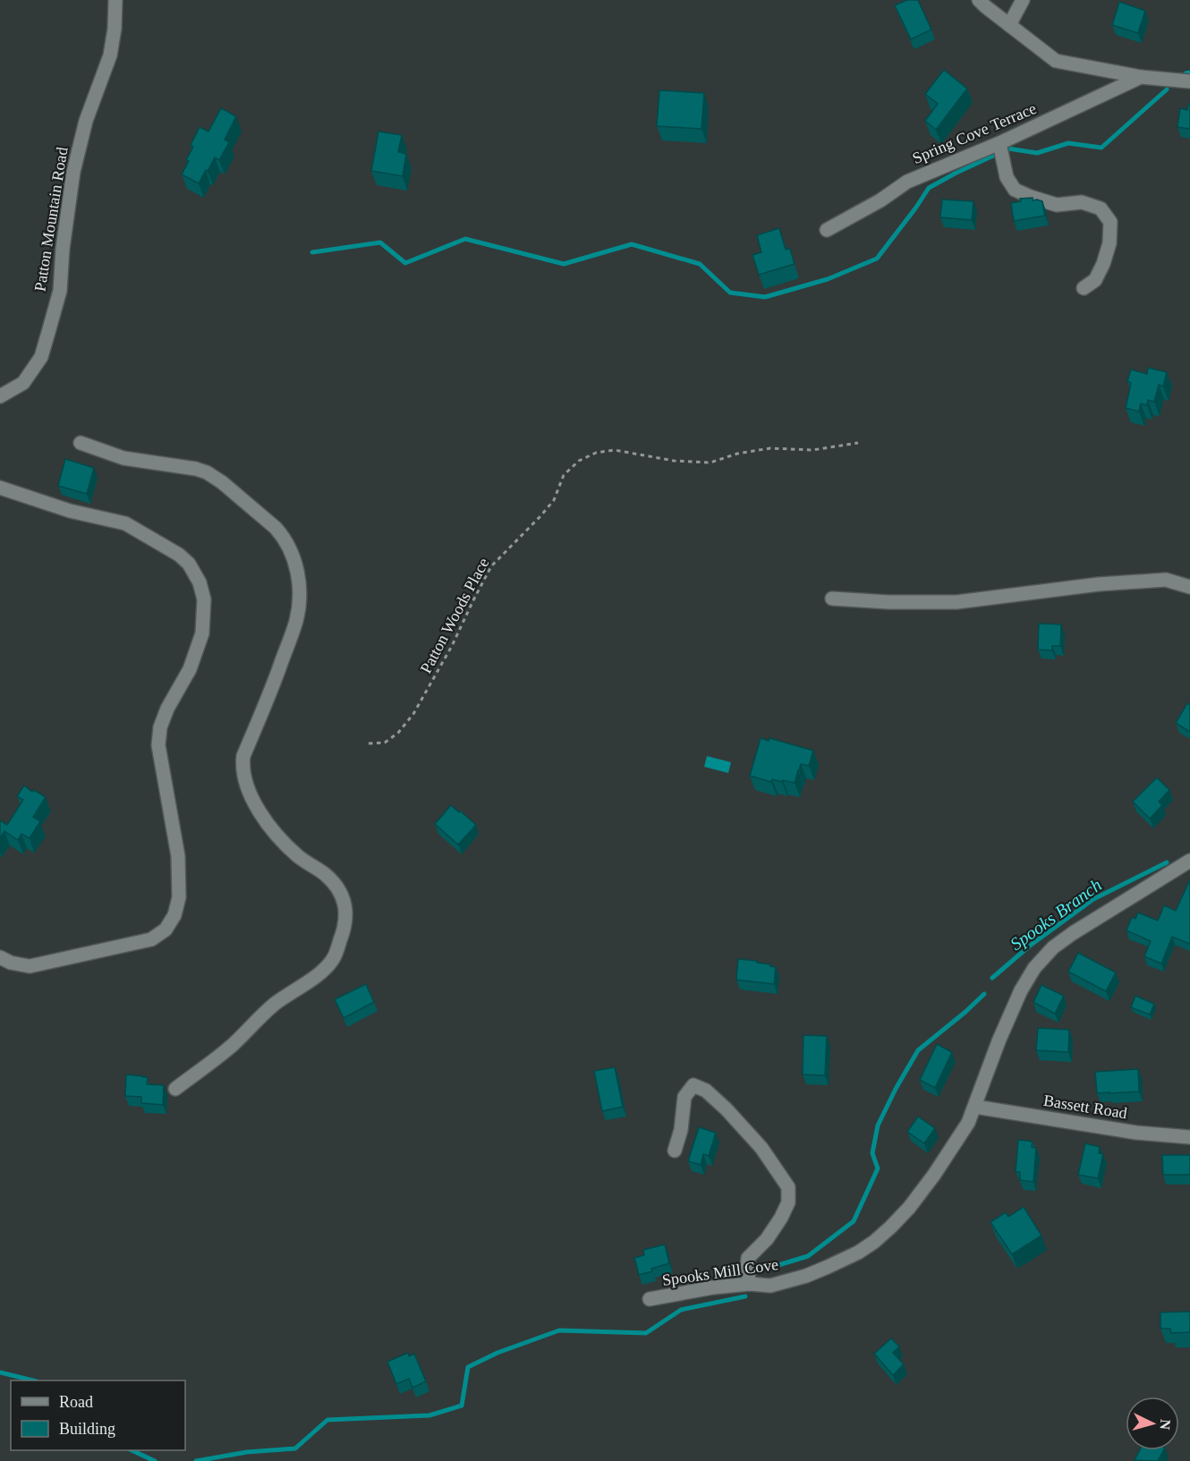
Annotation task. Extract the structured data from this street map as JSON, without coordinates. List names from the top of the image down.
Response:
{
  "streets": {
    "street": [
      "Spring Cove Terrace",
      "Patton Mountain Road",
      "Bassett Road",
      "Spooks Mill Cove"
    ],
    "path": ["Patton Woods Place"]
  },
  "crossings": [
    ["Bassett Road", "Spooks Mill Cove"]
  ],
  "water": ["Spooks Branch"],
  "legend": ["Road", "Building"],
  "north": "right"
}
